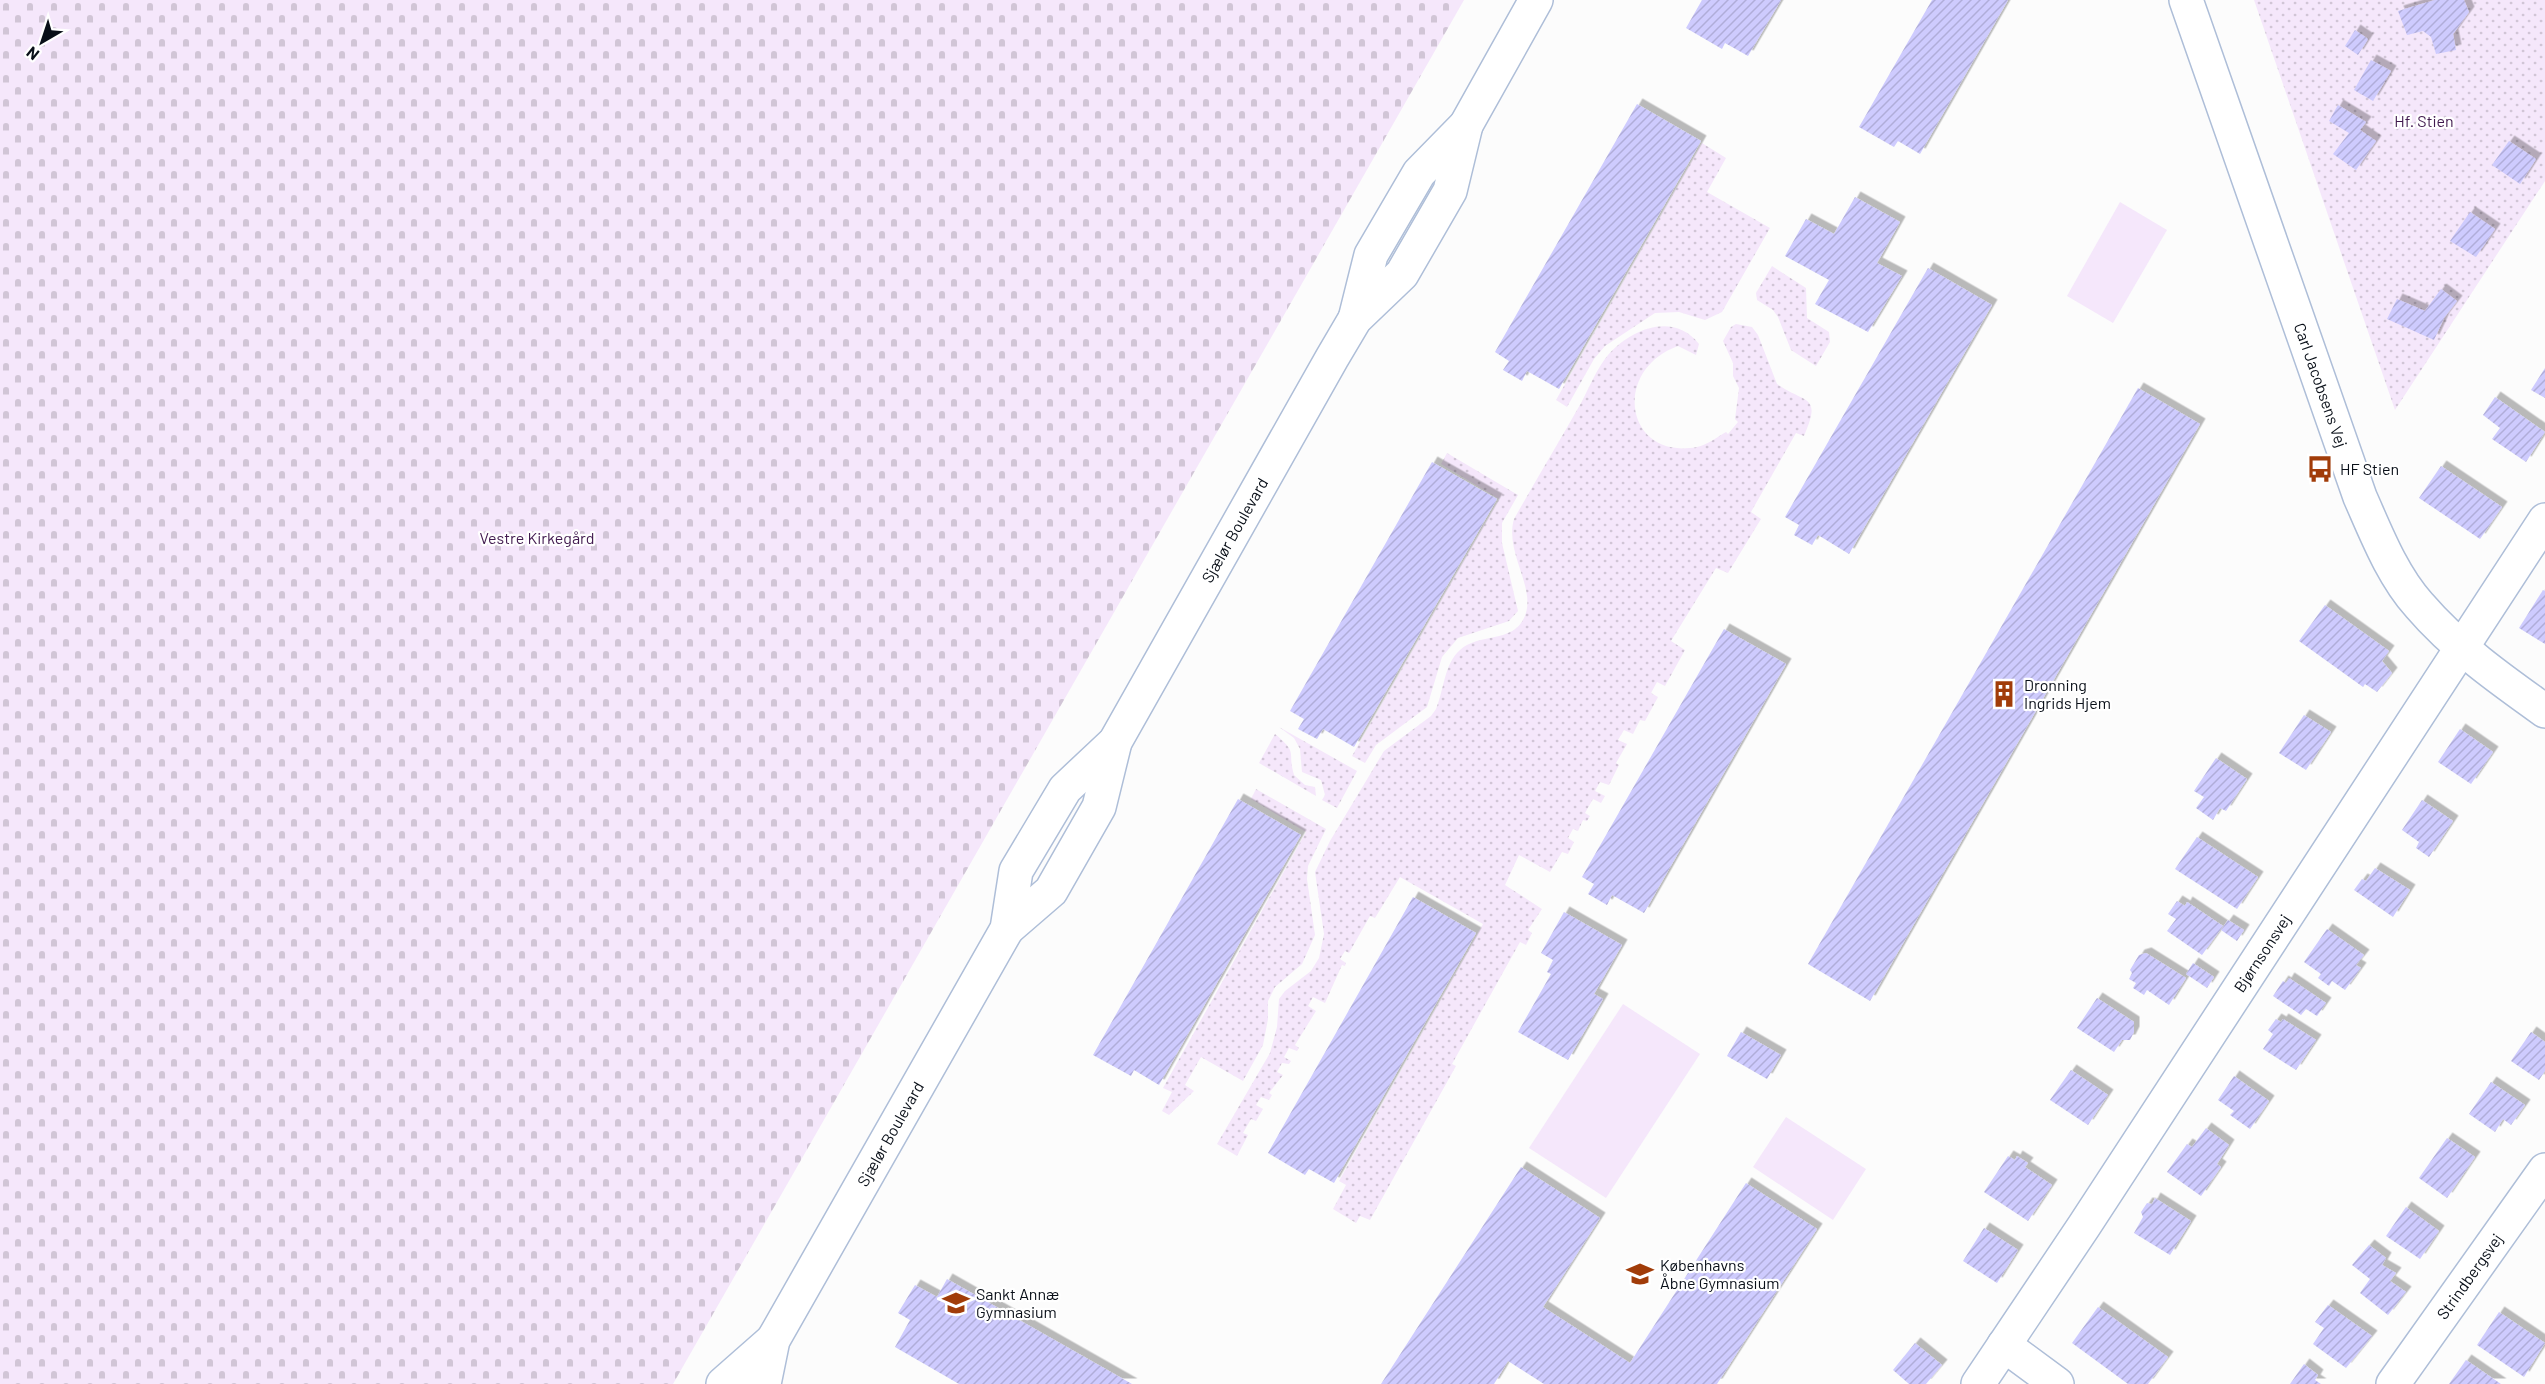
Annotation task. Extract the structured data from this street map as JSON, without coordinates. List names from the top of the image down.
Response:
{
  "streets": {
    "street": [
      "Carl Jacobsens Vej",
      "Sjælør Boulevard",
      "Bjørnsonsvej",
      "Strindbergsvej"
    ]
  },
  "crossings": [
    ["Carl Jacobsens Vej", "Bjørnsonsvej"]
  ],
  "parks": ["Hf. Stien", "Vestre Kirkegård"],
  "places": {
    "bus stop": ["HF Stien"],
    "building": ["Dronning Ingrids Hjem"],
    "school or university": ["Københavns Åbne Gymnasium", "Sankt Annæ Gymnasium"]
  },
  "north": "bottom left"
}
